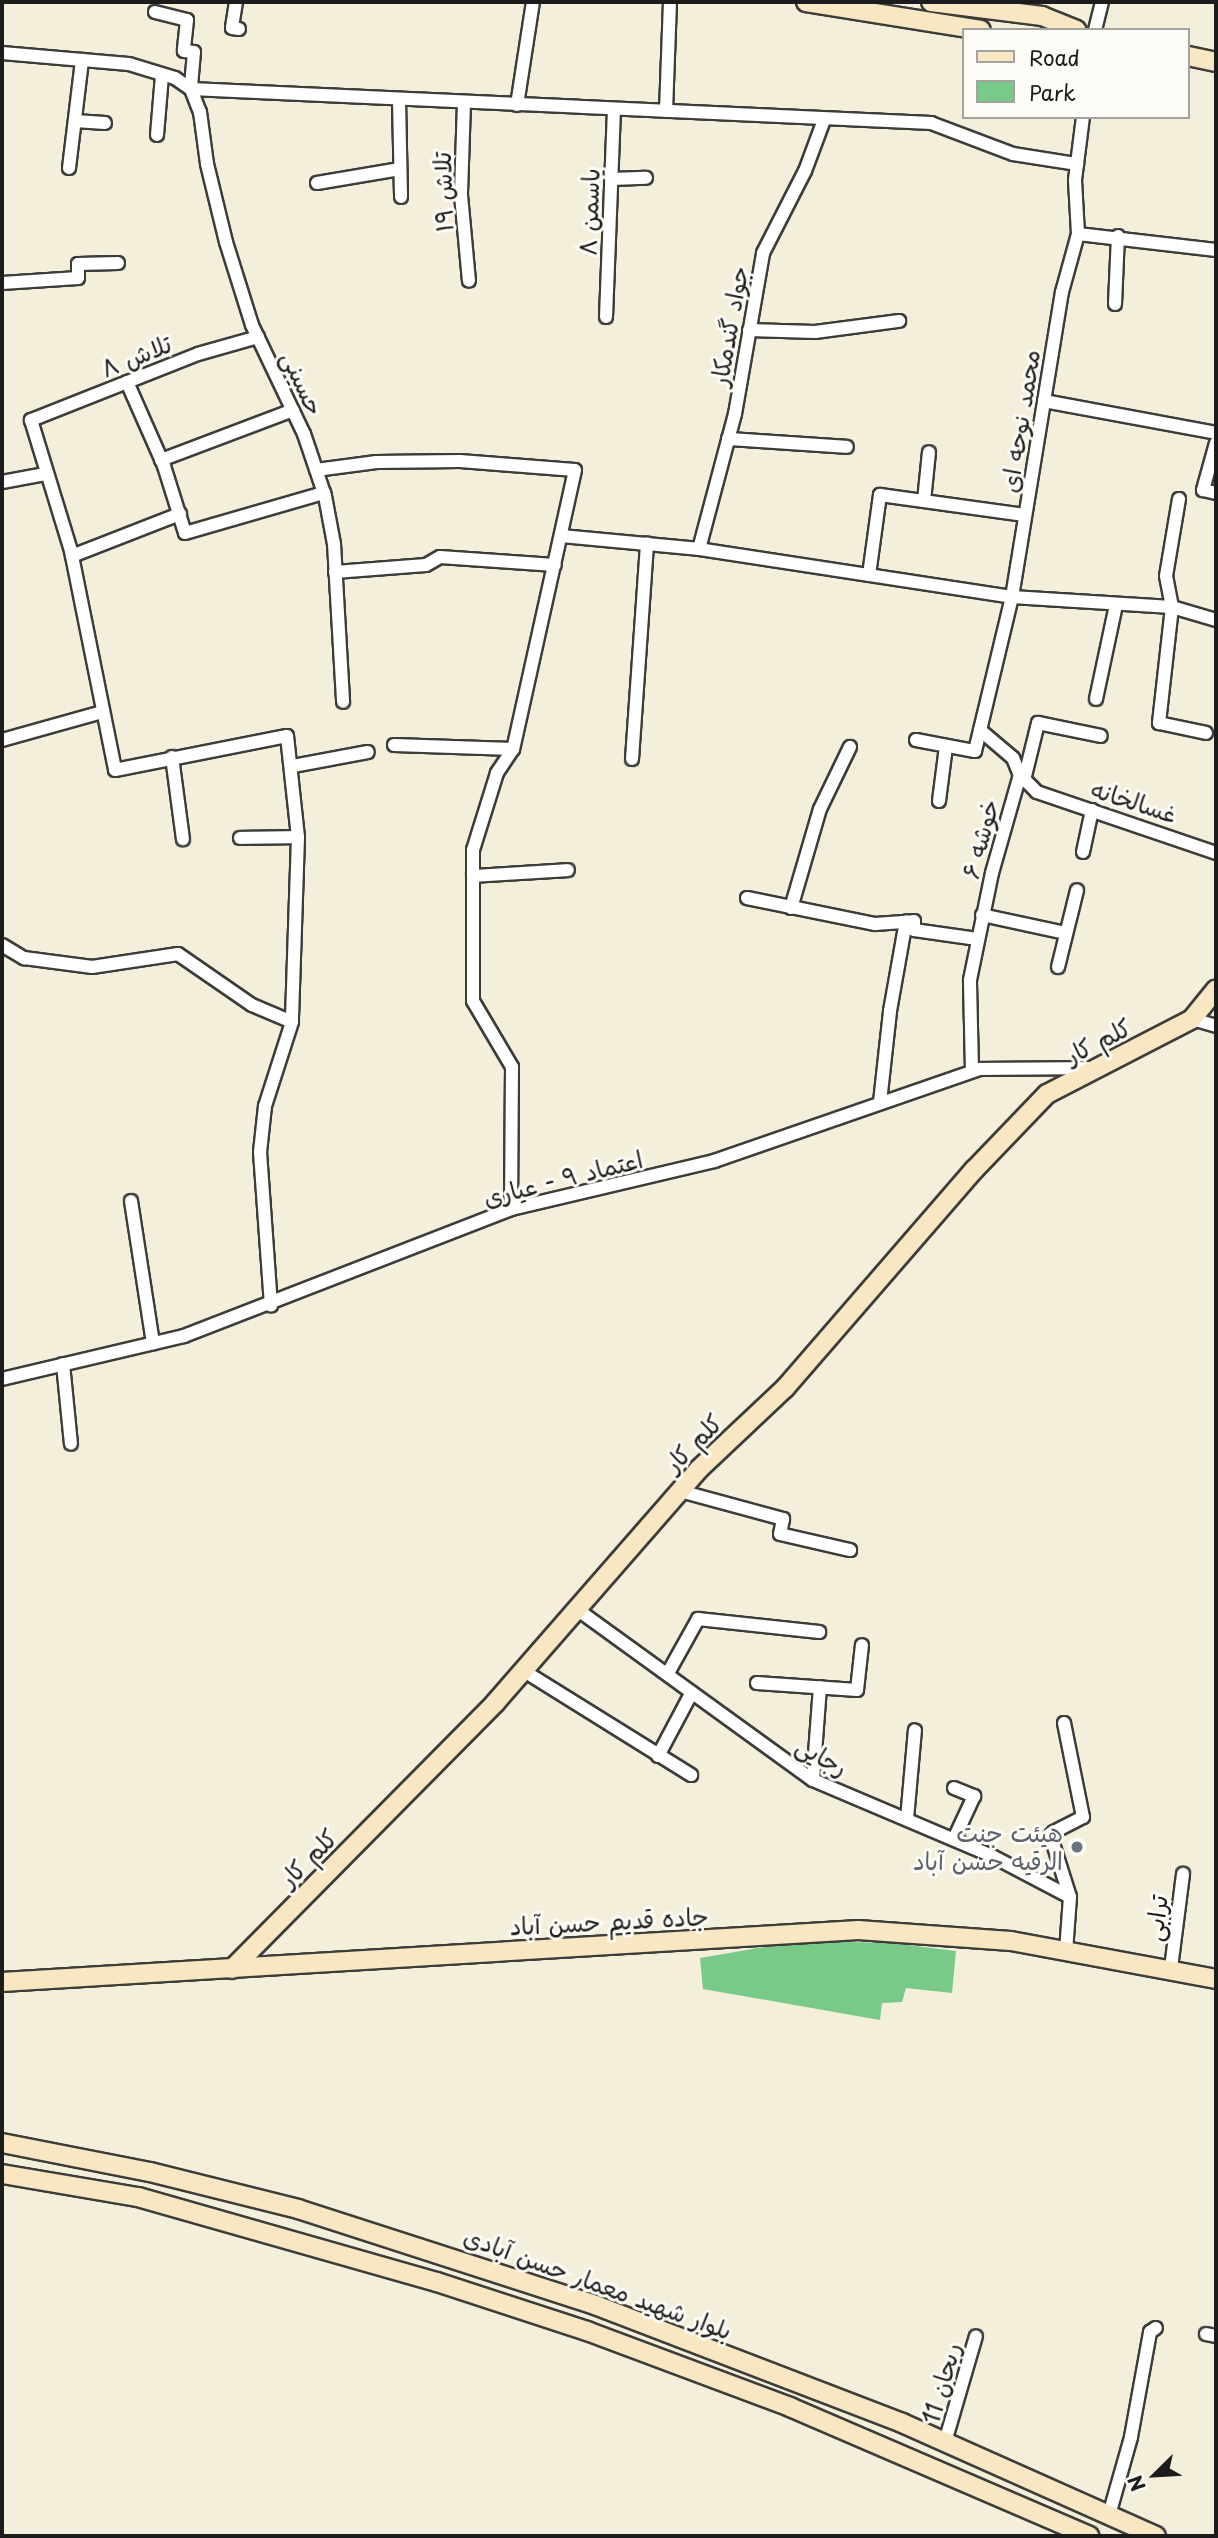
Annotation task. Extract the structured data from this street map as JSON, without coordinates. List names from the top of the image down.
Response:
{
  "streets": {
    "street": [
      "تلاش ۱۹",
      "یاسمن ۸",
      "جواد گندمکار",
      "تلاش ۸",
      "حسینی",
      "محمد نوحه ای",
      "غسالخانه",
      "خوشه ۶",
      "کلم کار",
      "اعتماد ۹ - عیاری",
      "رجایی",
      "ترابی",
      "جاده قدیم حسن آباد",
      "بلوار شهید معمار حسن آبادی",
      "ریحان 11"
    ]
  },
  "crossings": [
    ["تلاش ۸", "حسینی"],
    ["غسالخانه", "خوشه ۶"],
    ["خوشه ۶", "اعتماد ۹ - عیاری"],
    ["کلم کار", "اعتماد ۹ - عیاری"],
    ["کلم کار", "رجایی"],
    ["کلم کار", "جاده قدیم حسن آباد"],
    ["ترابی", "جاده قدیم حسن آباد"],
    ["بلوار شهید معمار حسن آبادی", "ریحان 11"]
  ],
  "places": ["هیئت جنت الرقیه حسن آباد"],
  "legend": ["Road", "Park"],
  "north": "bottom left"
}
